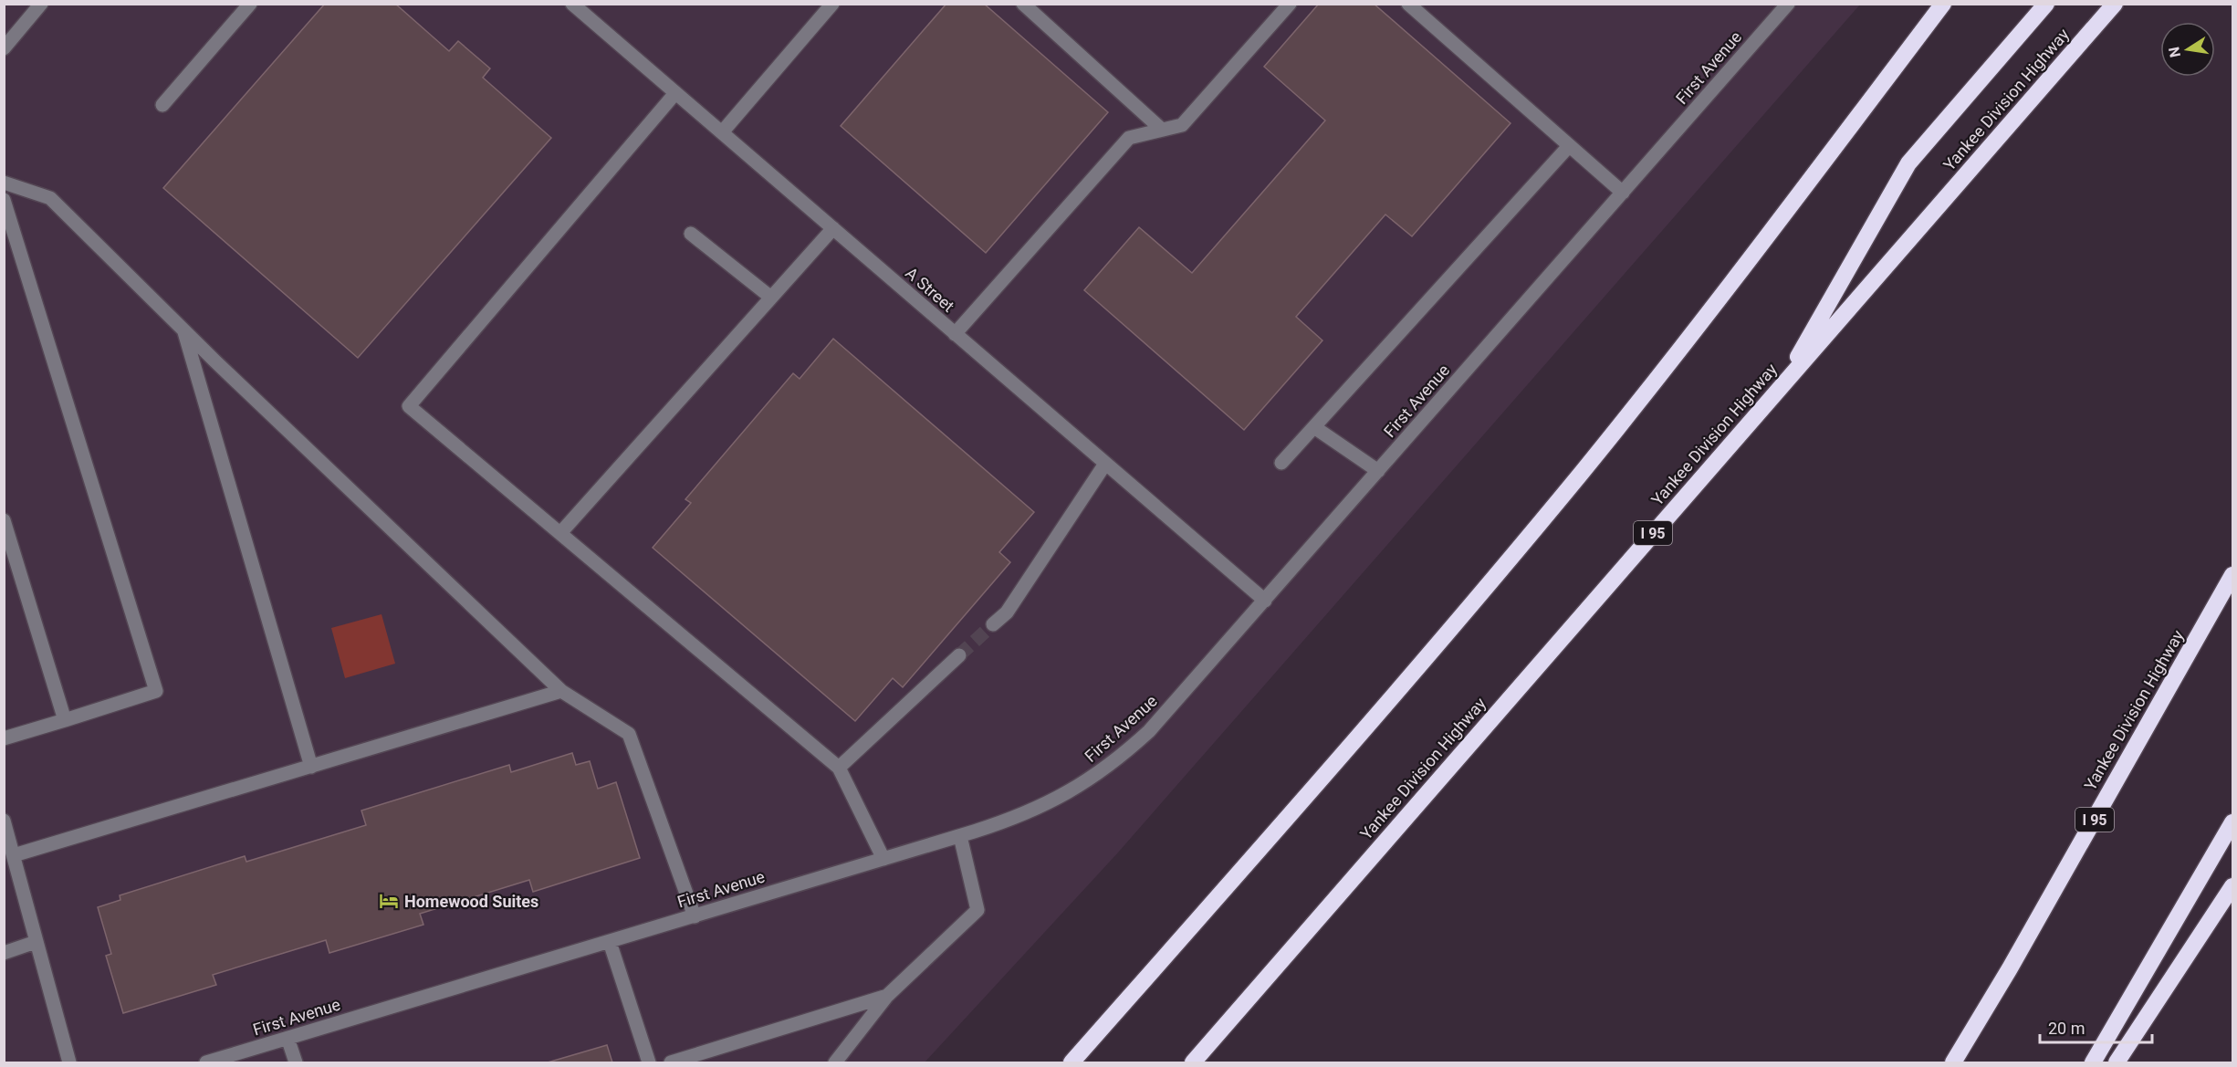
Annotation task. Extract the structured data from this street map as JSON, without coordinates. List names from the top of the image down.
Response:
{
  "streets": {
    "highway": ["Yankee Division Highway", "I 95"],
    "street": ["First Avenue", "A Street"]
  },
  "crossings": [
    ["First Avenue", "A Street"]
  ],
  "places": {
    "hotel": ["Homewood Suites"]
  },
  "scale_bar": "20 m",
  "north": "left"
}
